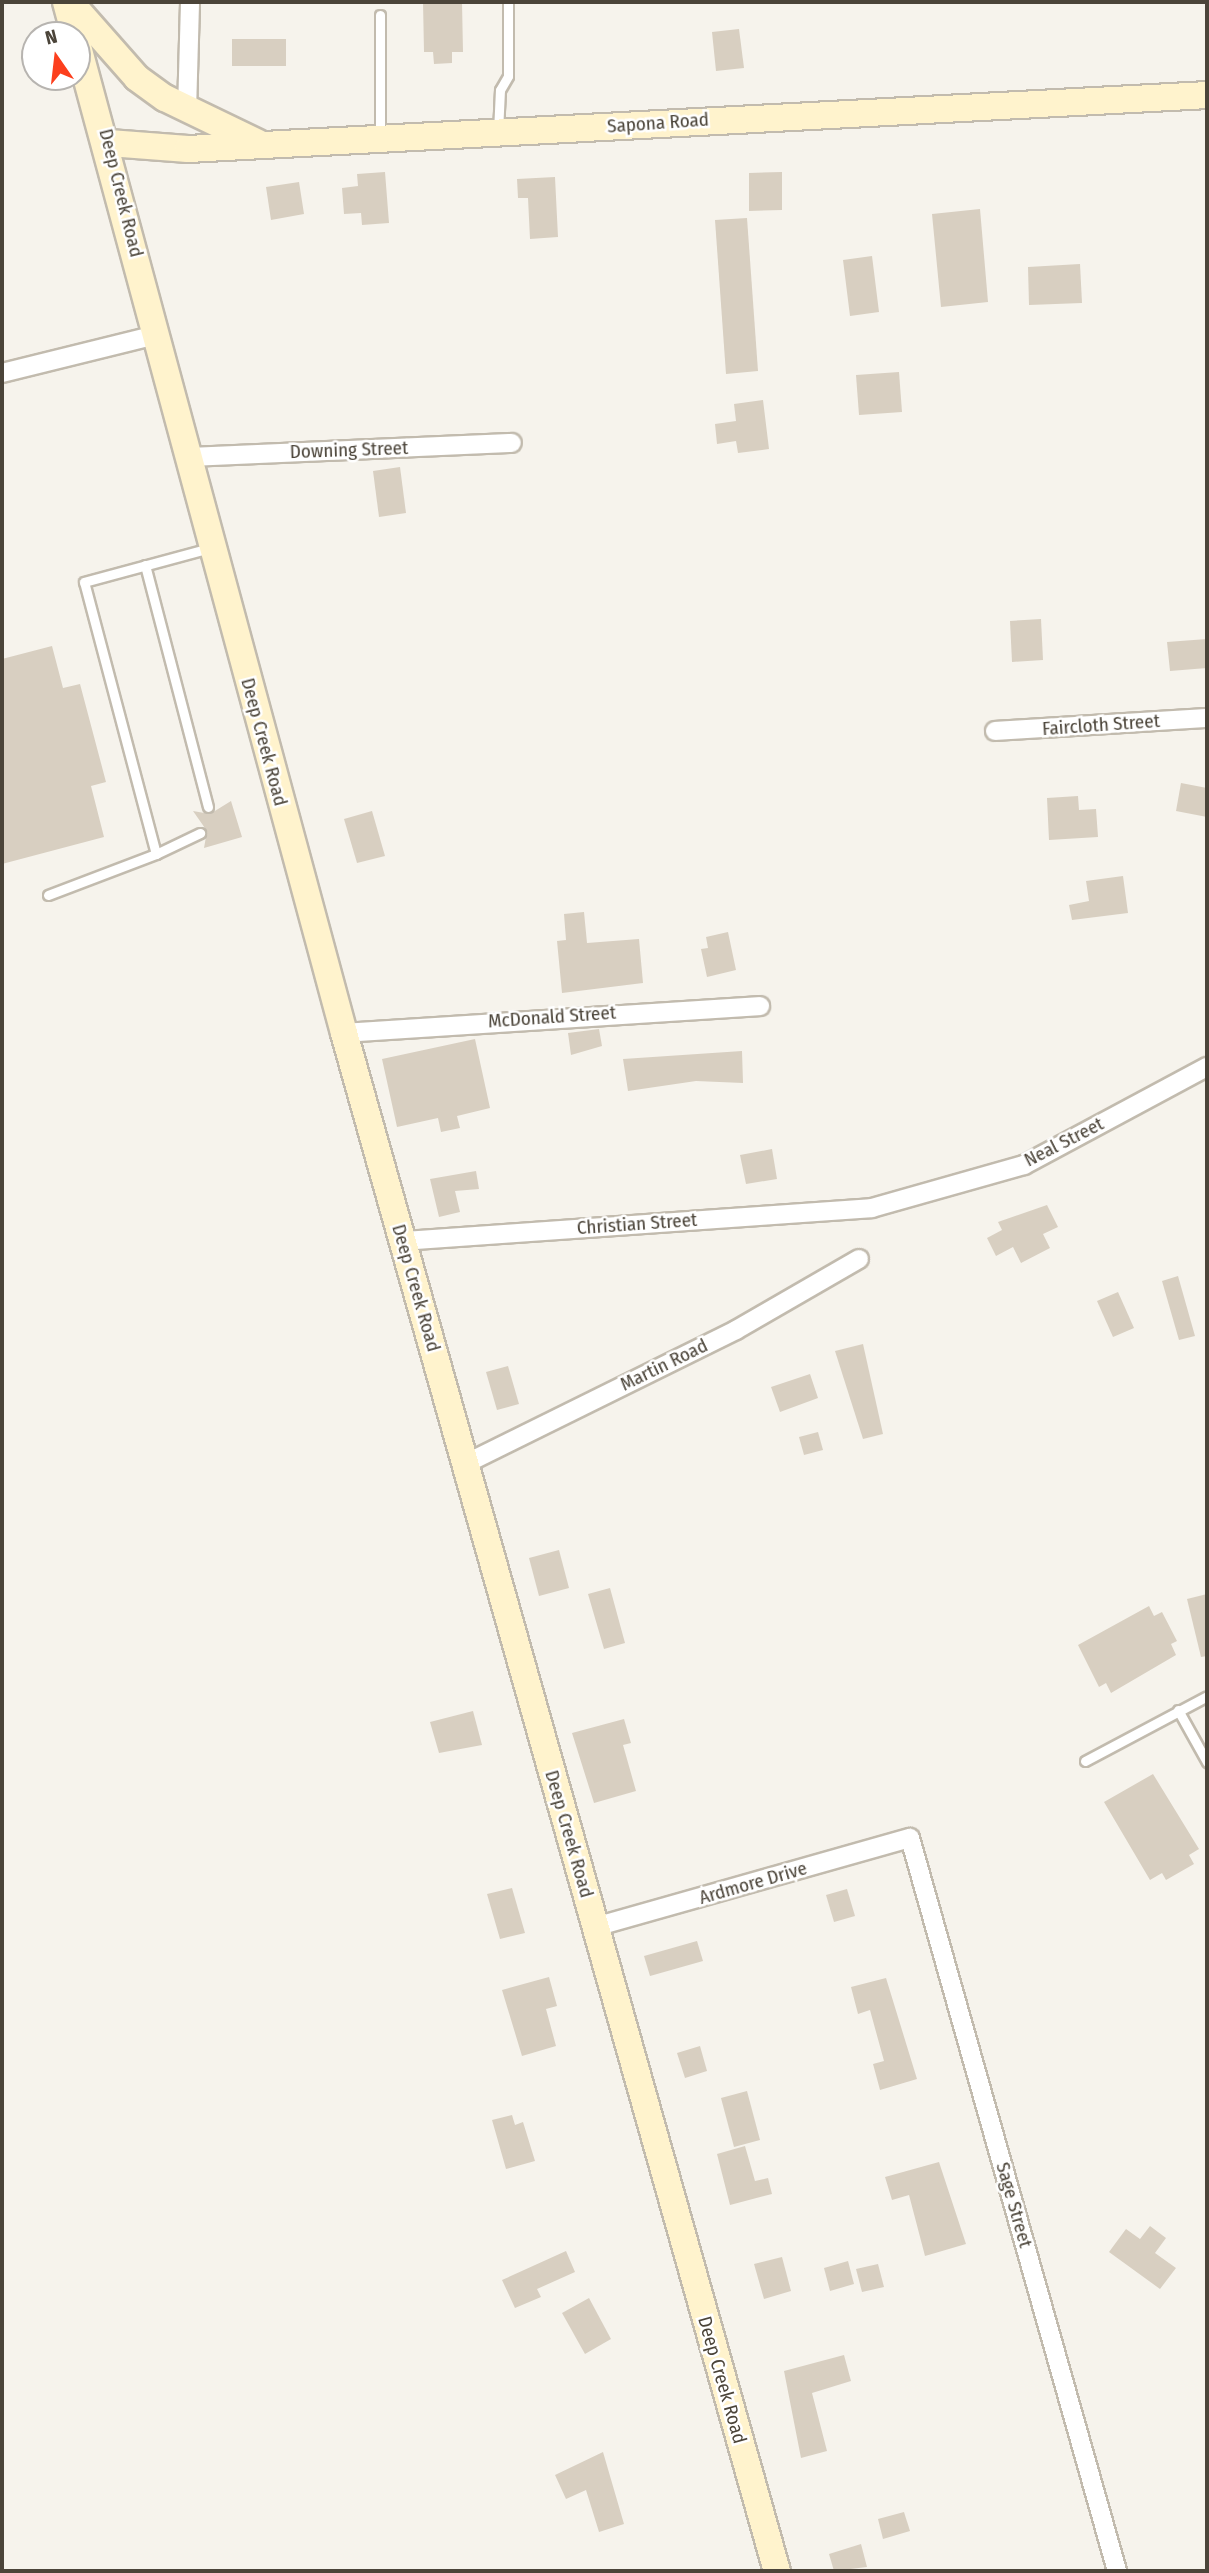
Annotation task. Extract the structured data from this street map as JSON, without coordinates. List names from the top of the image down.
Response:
{
  "streets": {
    "street": [
      "Sapona Road",
      "Deep Creek Road",
      "Downing Street",
      "Faircloth Street",
      "McDonald Street",
      "Neal Street",
      "Christian Street",
      "Martin Road",
      "Ardmore Drive",
      "Sage Street"
    ]
  },
  "crossings": [
    ["Sapona Road", "Deep Creek Road"],
    ["Deep Creek Road", "Downing Street"],
    ["Deep Creek Road", "McDonald Street"],
    ["Deep Creek Road", "Christian Street"],
    ["Deep Creek Road", "Martin Road"],
    ["Deep Creek Road", "Ardmore Drive"],
    ["Neal Street", "Christian Street"],
    ["Ardmore Drive", "Sage Street"]
  ],
  "north": "top"
}
